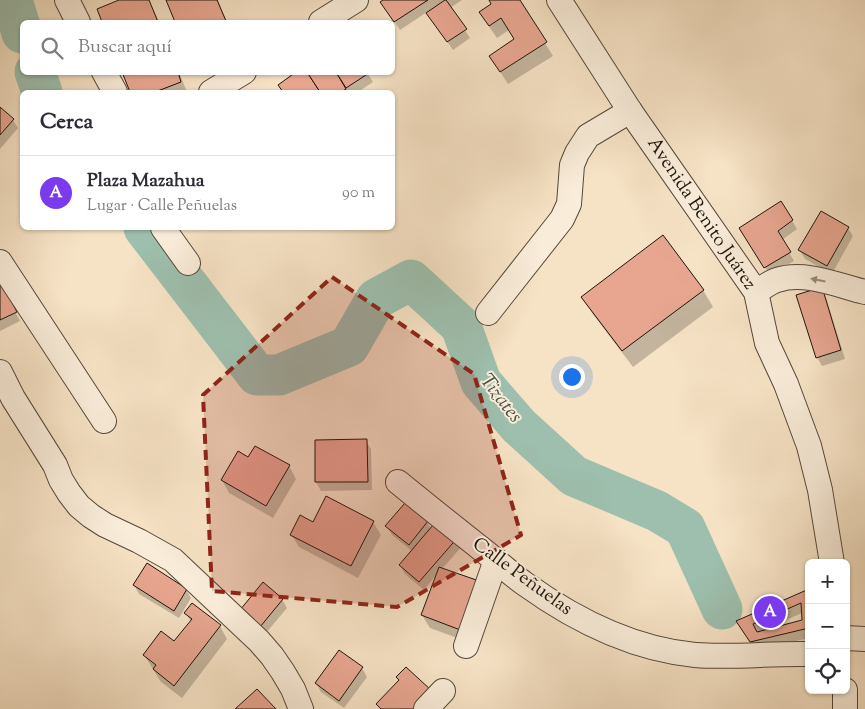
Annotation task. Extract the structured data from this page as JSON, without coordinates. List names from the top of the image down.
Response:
{
  "streets": {
    "street": ["Avenida Benito Juárez", "Calle Peñuelas"]
  },
  "water": ["Tizates"],
  "page": {
    "search": "Buscar aquí",
    "heading": "Cerca",
    "list": [
      {
        "mark": "A",
        "name": "Plaza Mazahua",
        "note": "Lugar · Calle Peñuelas",
        "value": "90 m"
      }
    ],
    "map_buttons": ["+", "−"],
    "pins": "A"
  }
}
